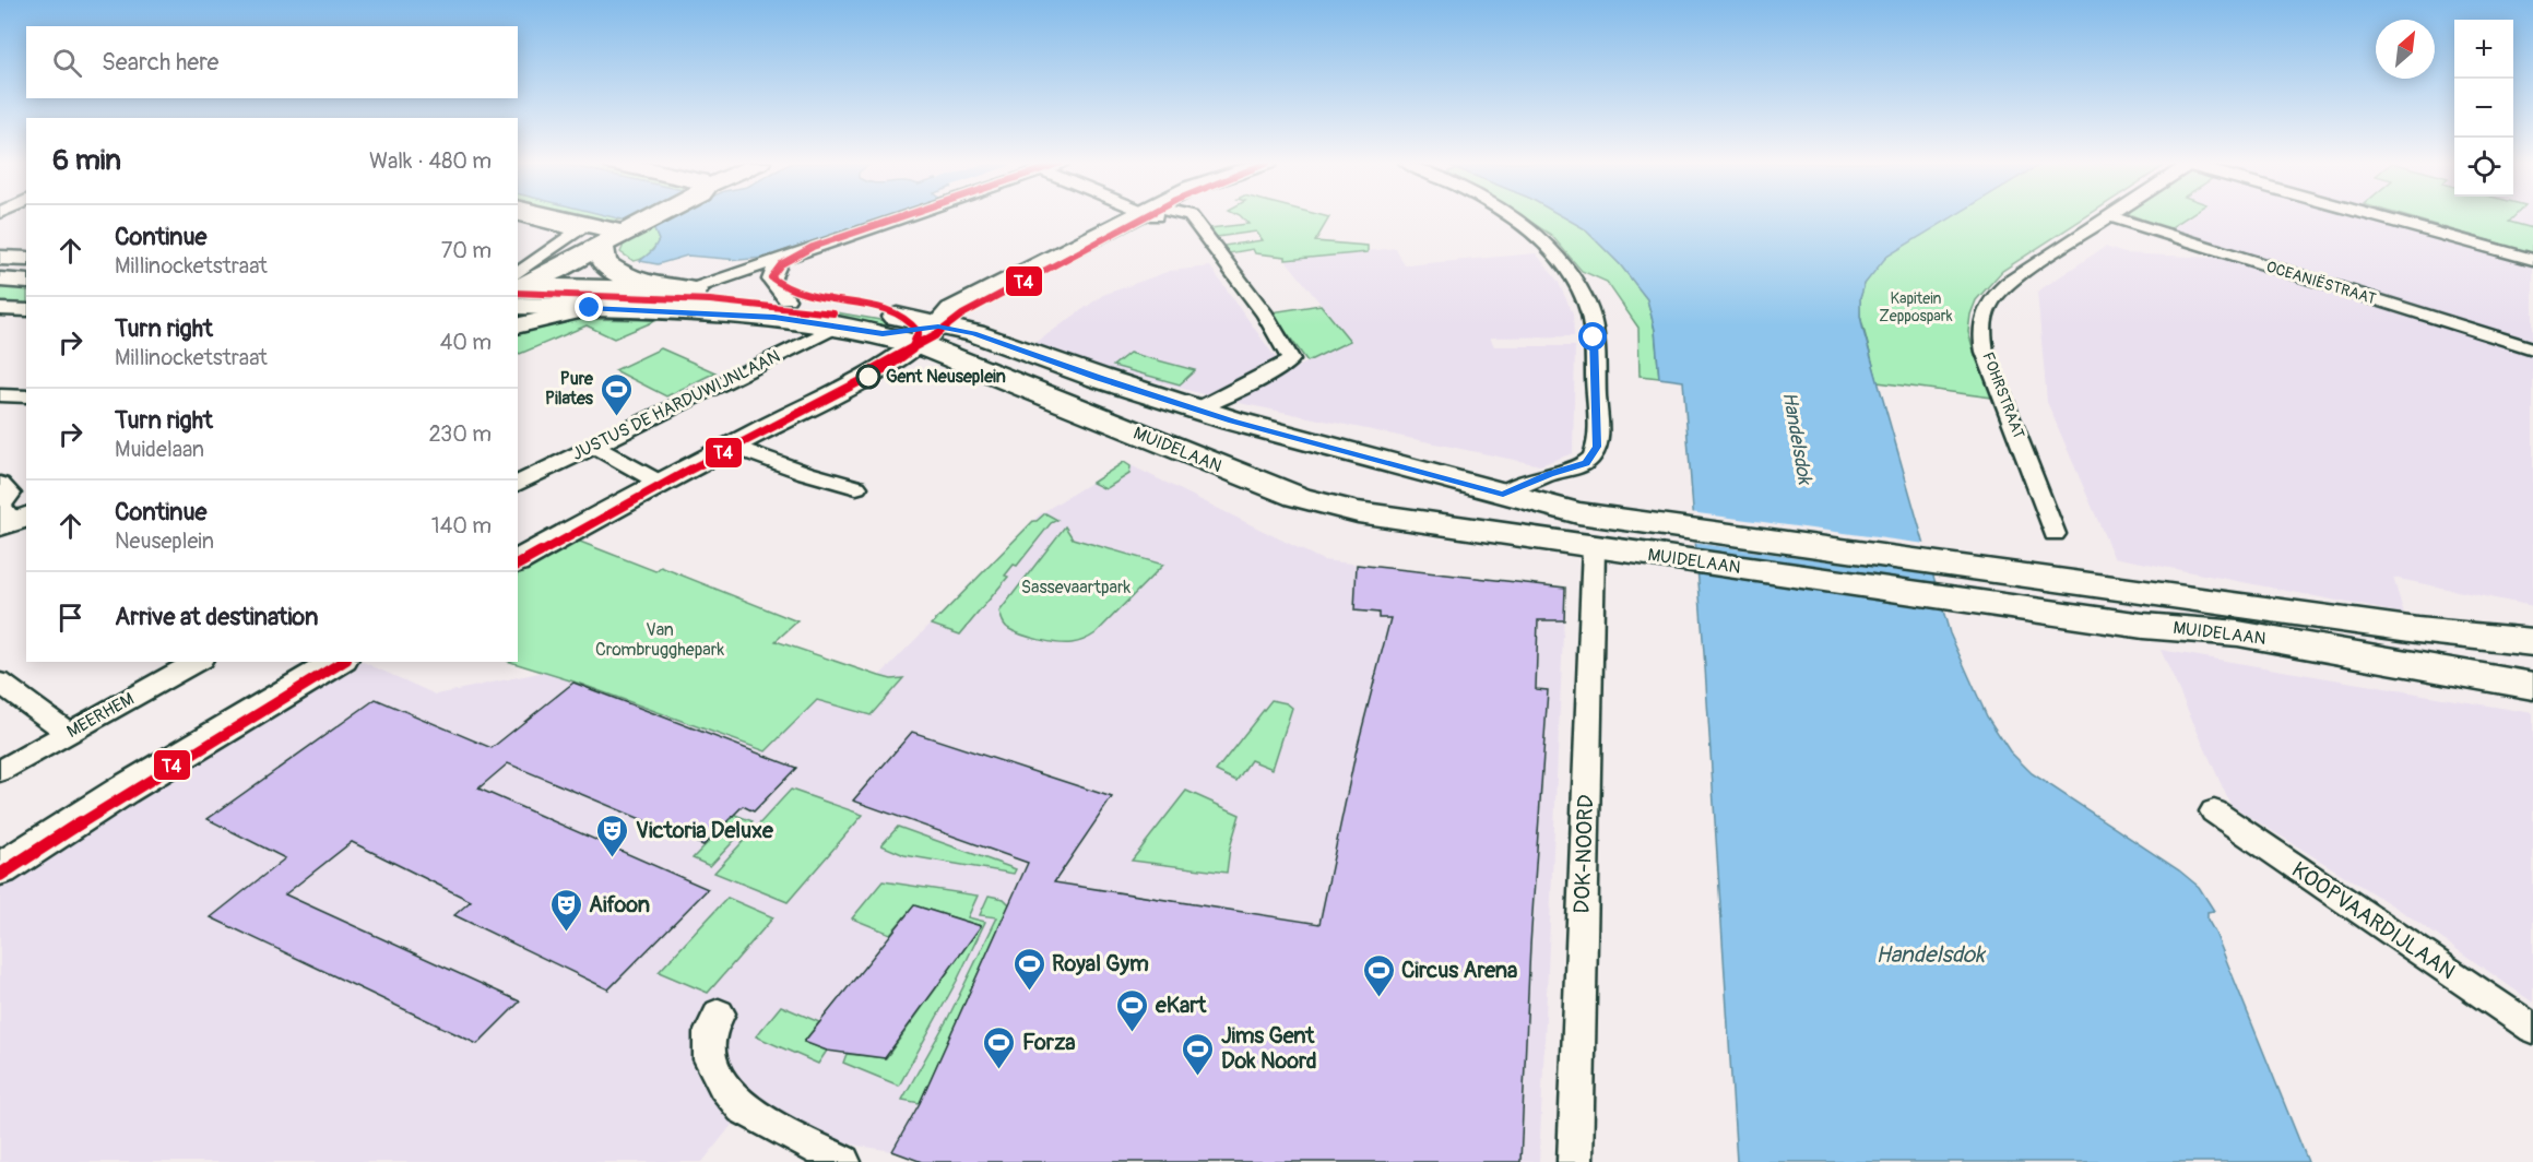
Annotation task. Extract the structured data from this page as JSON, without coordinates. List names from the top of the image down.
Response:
{
  "streets": {
    "main road": ["MUIDELAAN"],
    "street": [
      "OCEANIËSTRAAT",
      "FOHRSTRAAT",
      "JUSTUS DE HARDUWIJNLAAN",
      "MEERHEM",
      "DOK-NOORD",
      "KOOPVAARDIJLAAN"
    ]
  },
  "crossings": [
    ["MUIDELAAN", "DOK-NOORD"]
  ],
  "water": ["Handelsdok"],
  "parks": ["Kapitein Zeppospark", "Sassevaartpark", "Van Crombrugghepark"],
  "places": {
    "other": ["Gent Neuseplein"],
    "sports": [
      "Pure Pilates",
      "Royal Gym",
      "Circus Arena",
      "eKart",
      "Forza",
      "Jims Gent Dok Noord"
    ],
    "theatre": ["Victoria Deluxe", "Aifoon"]
  },
  "lines": ["transit line T4"],
  "north": "top right",
  "page": {
    "map_buttons": ["+", "−"],
    "search": "Search here",
    "heading": ["6 min", "Walk · 480 m"],
    "list": [
      ["Continue", "Millinocketstraat", "70 m"],
      ["Turn right", "Millinocketstraat", "40 m"],
      ["Turn right", "Muidelaan", "230 m"],
      ["Continue", "Neuseplein", "140 m"],
      "Arrive at destination"
    ]
  }
}
